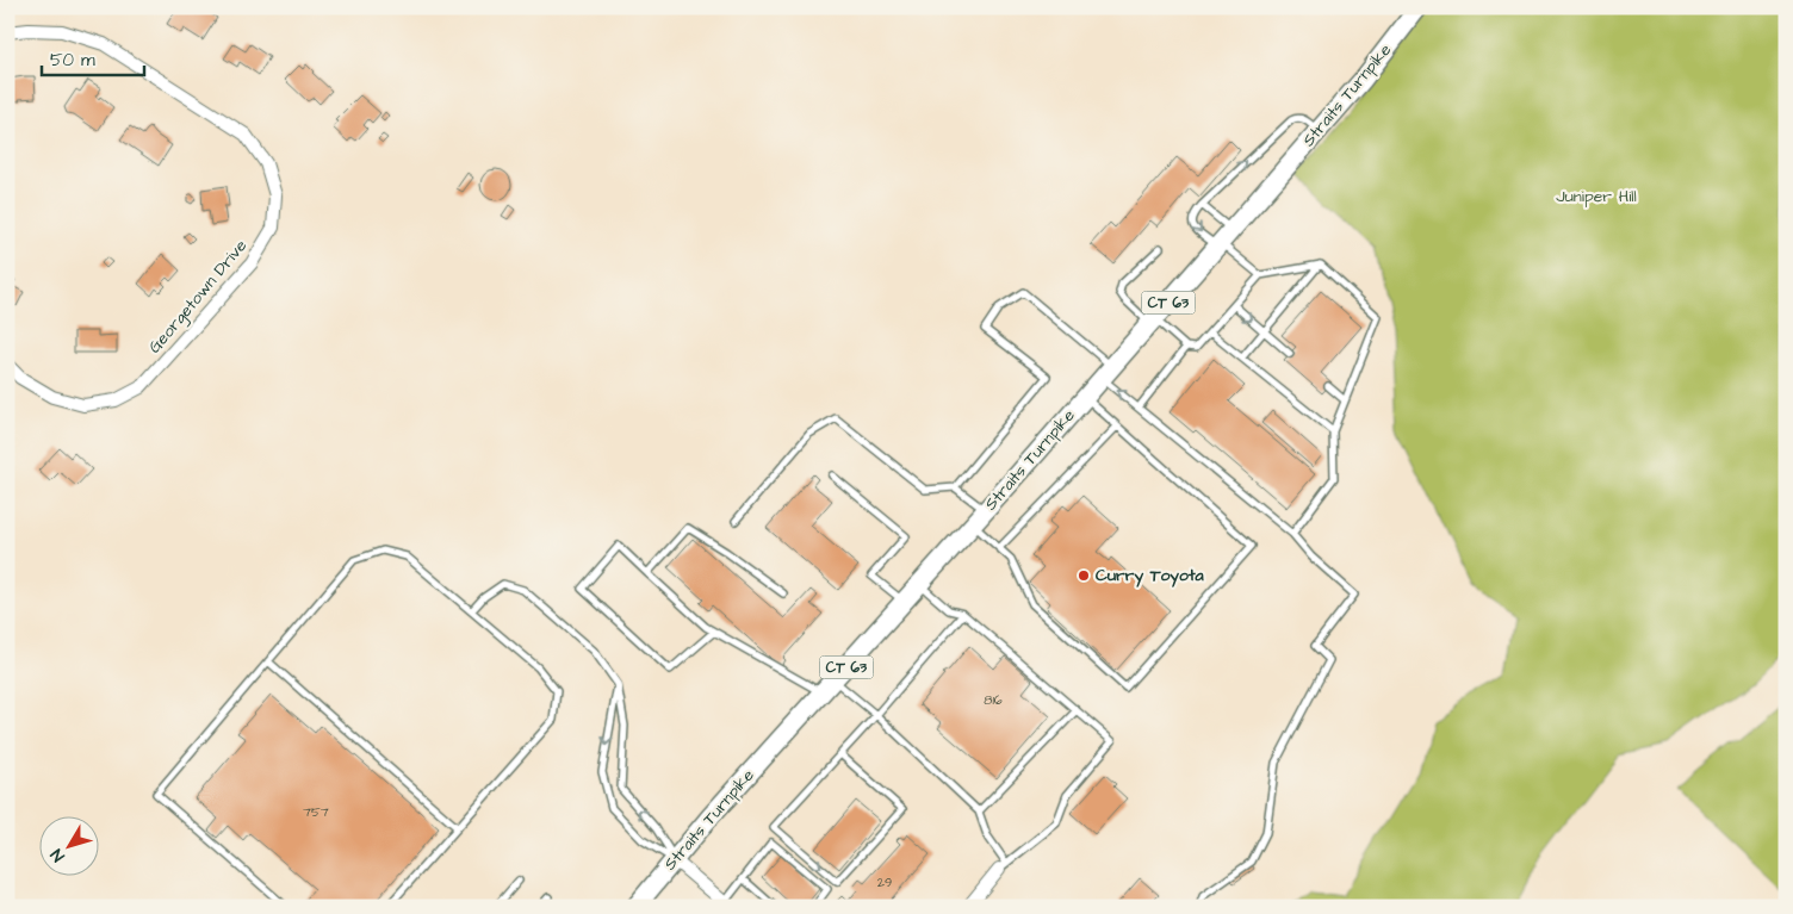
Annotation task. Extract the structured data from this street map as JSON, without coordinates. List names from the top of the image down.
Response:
{
  "streets": {
    "main road": ["Straits Turnpike", "CT 63"],
    "street": ["Georgetown Drive"]
  },
  "parks": ["Juniper Hill"],
  "places": ["Curry Toyota"],
  "house_numbers": ["816", "757", "29"],
  "scale_bar": "50 m",
  "north": "bottom left"
}
